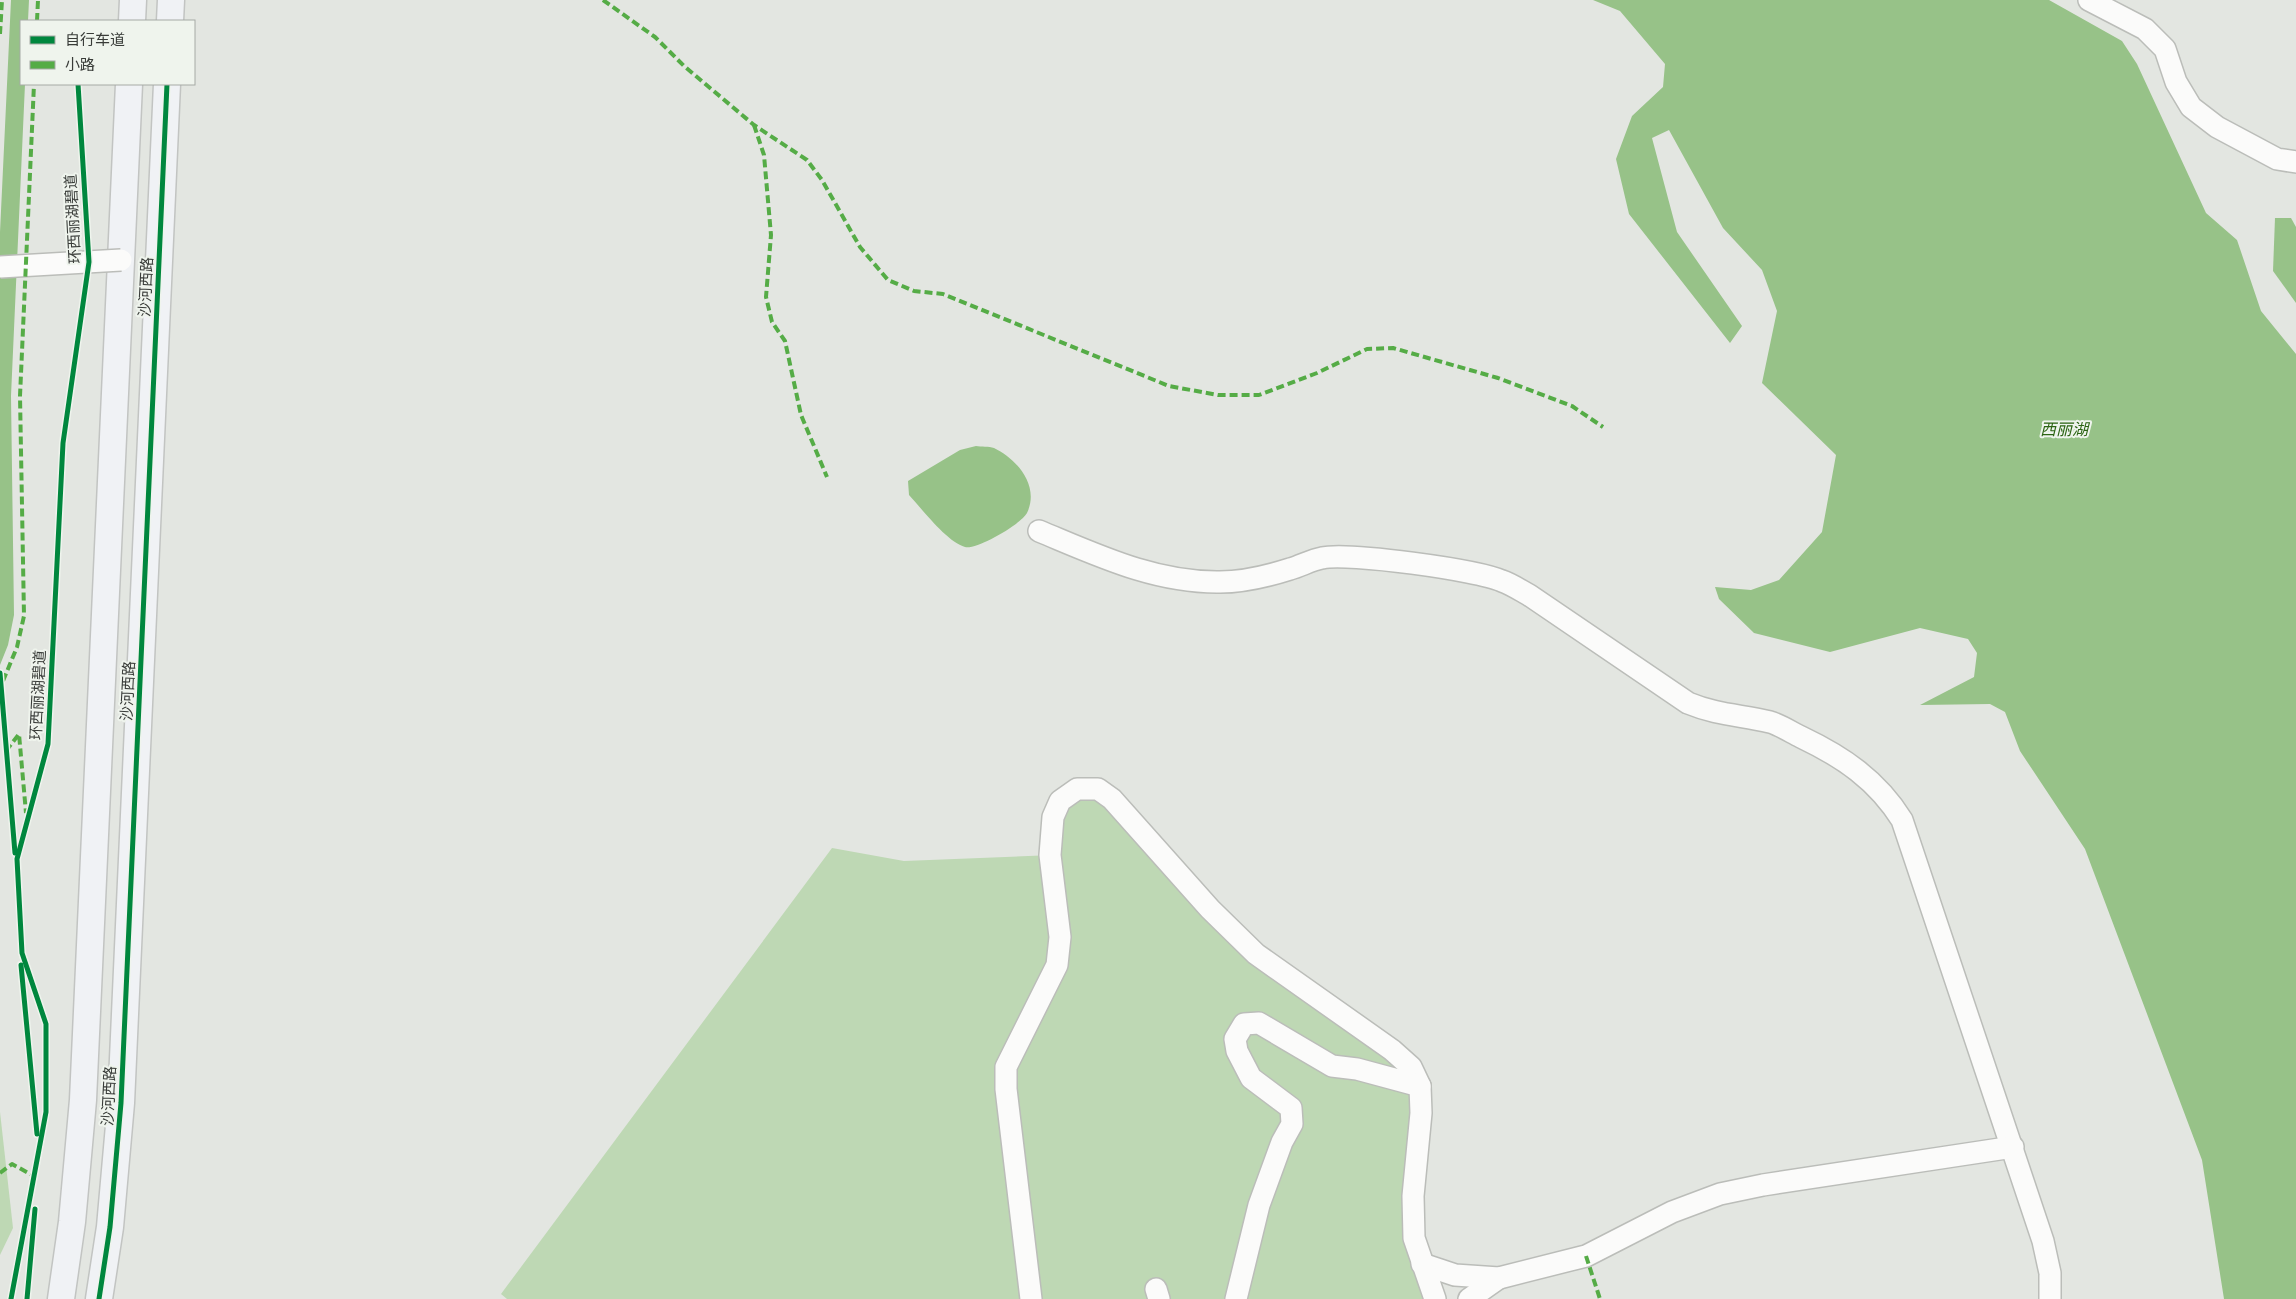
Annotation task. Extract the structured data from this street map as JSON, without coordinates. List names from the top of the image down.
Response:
{
  "streets": {
    "main road": ["沙河西路"],
    "cycle path": ["环西丽湖碧道"]
  },
  "water": ["西丽湖"],
  "legend": ["自行车道", "小路"]
}
